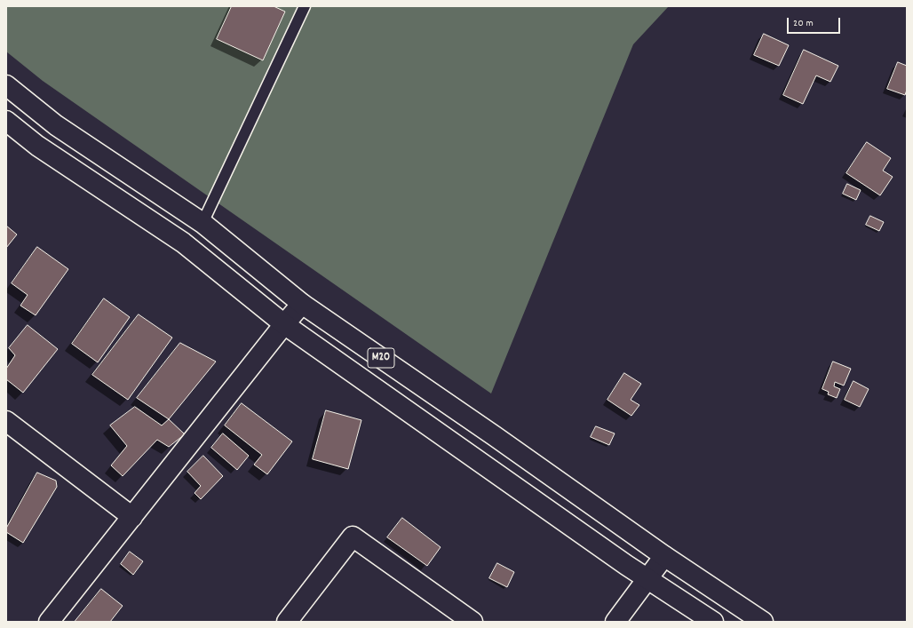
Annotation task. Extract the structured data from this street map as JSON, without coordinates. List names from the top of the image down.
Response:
{
  "streets": {
    "main road": ["M20"]
  },
  "scale_bar": "20 m"
}
